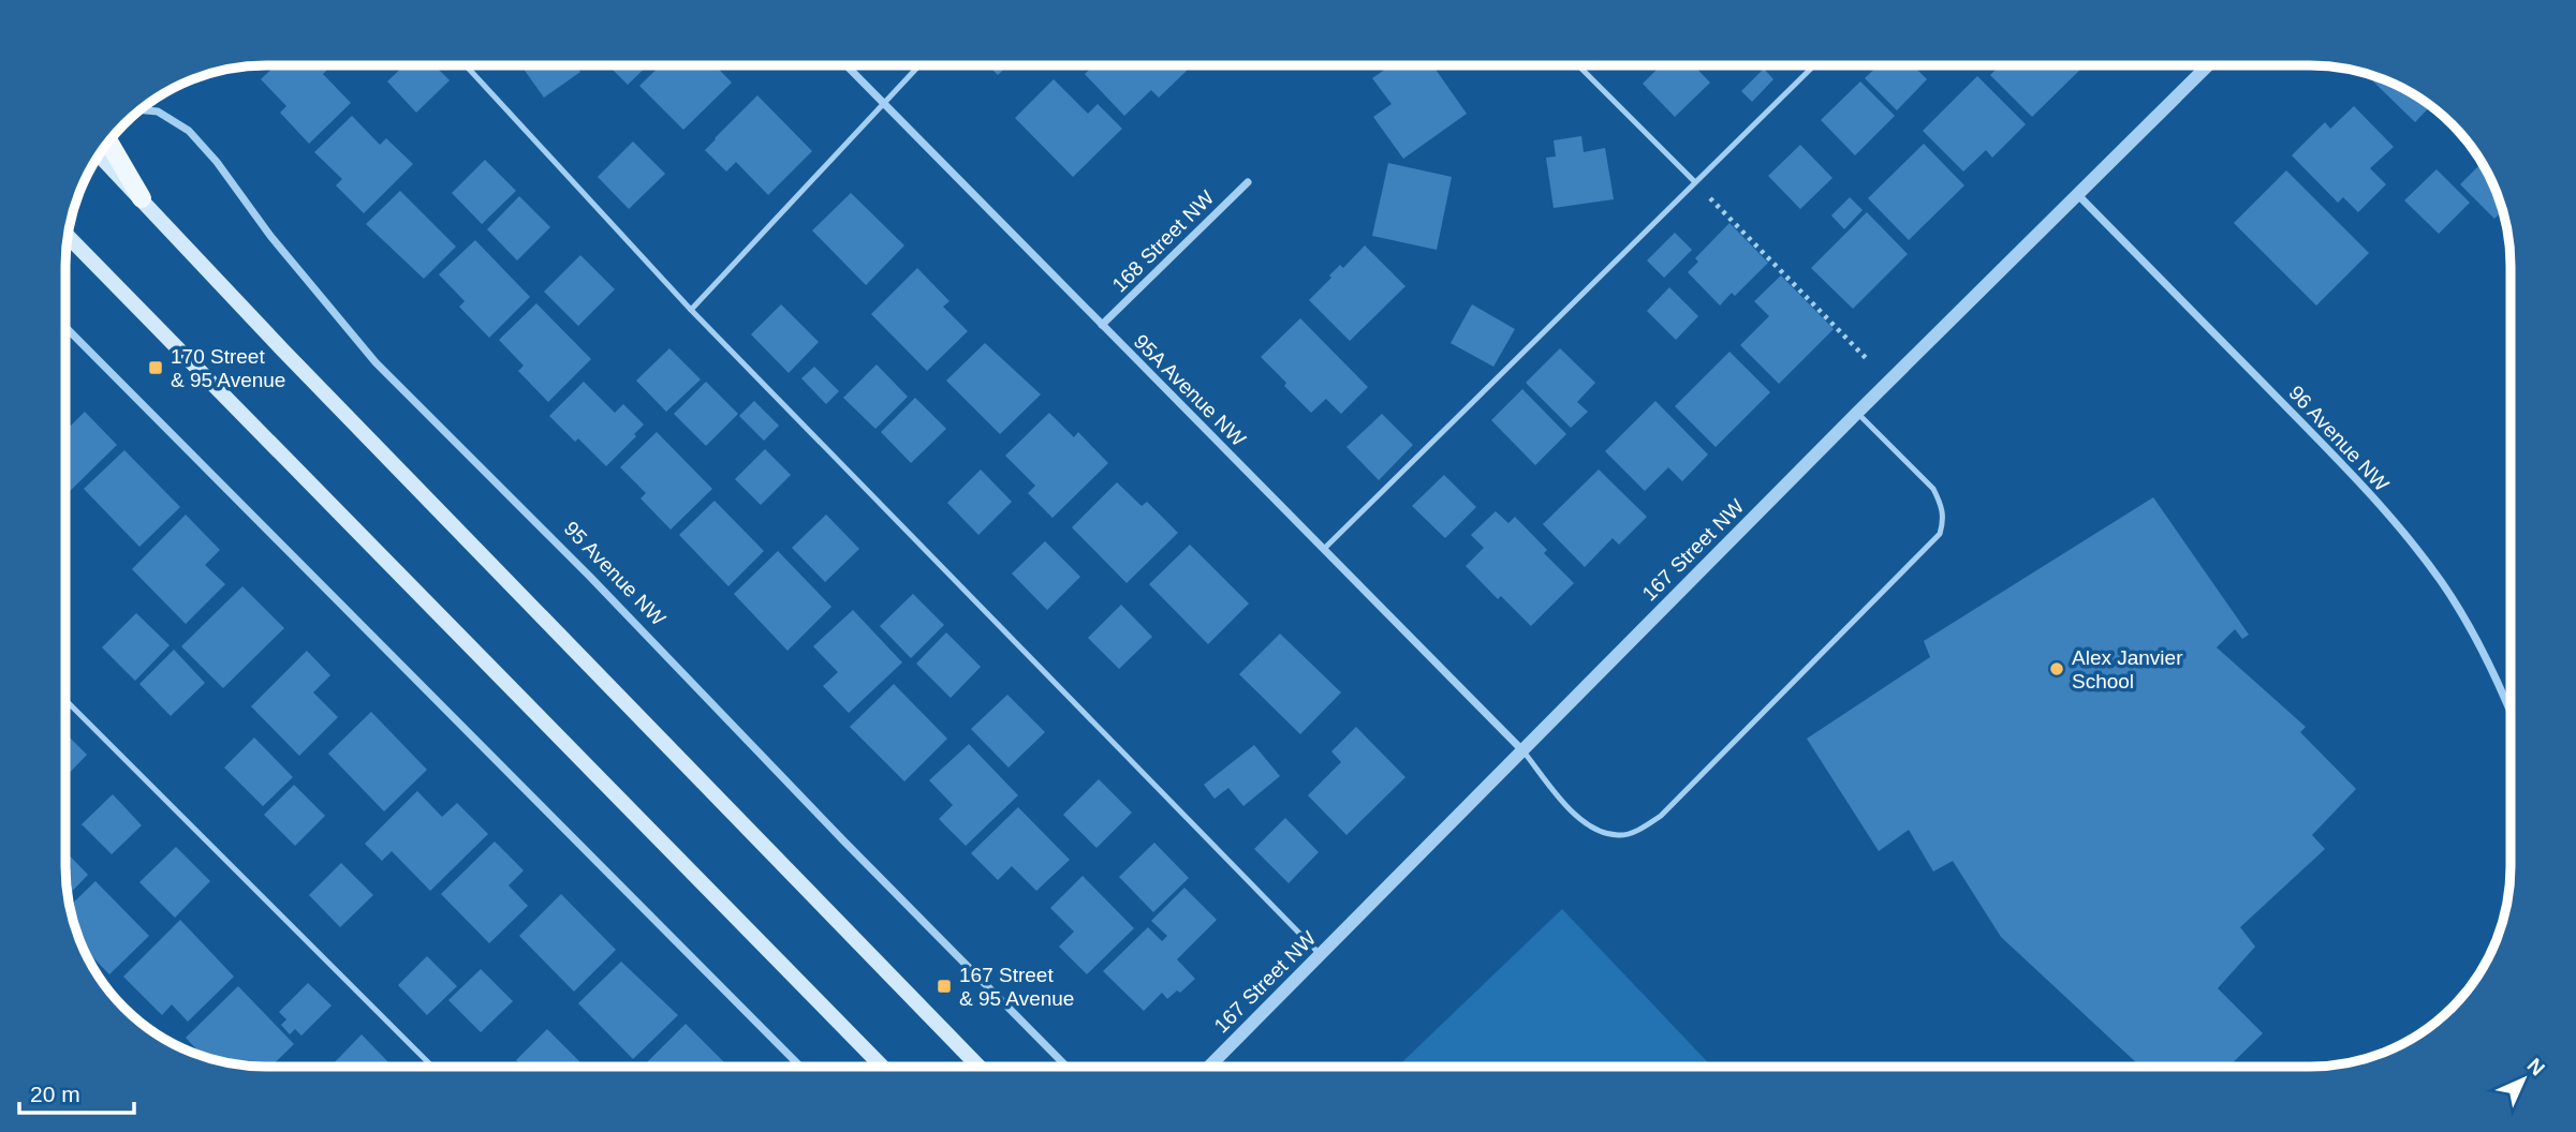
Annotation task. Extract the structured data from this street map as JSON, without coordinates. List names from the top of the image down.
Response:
{
  "streets": {
    "street": [
      "168 Street NW",
      "95A Avenue NW",
      "96 Avenue NW",
      "167 Street NW",
      "95 Avenue NW"
    ]
  },
  "crossings": [
    ["168 Street NW", "95A Avenue NW"],
    ["95A Avenue NW", "167 Street NW"],
    ["96 Avenue NW", "167 Street NW"]
  ],
  "places": {
    "transit": ["170 Street & 95 Avenue", "167 Street & 95 Avenue"],
    "other": ["Alex Janvier School"]
  },
  "scale_bar": "20 m",
  "north": "top right"
}
